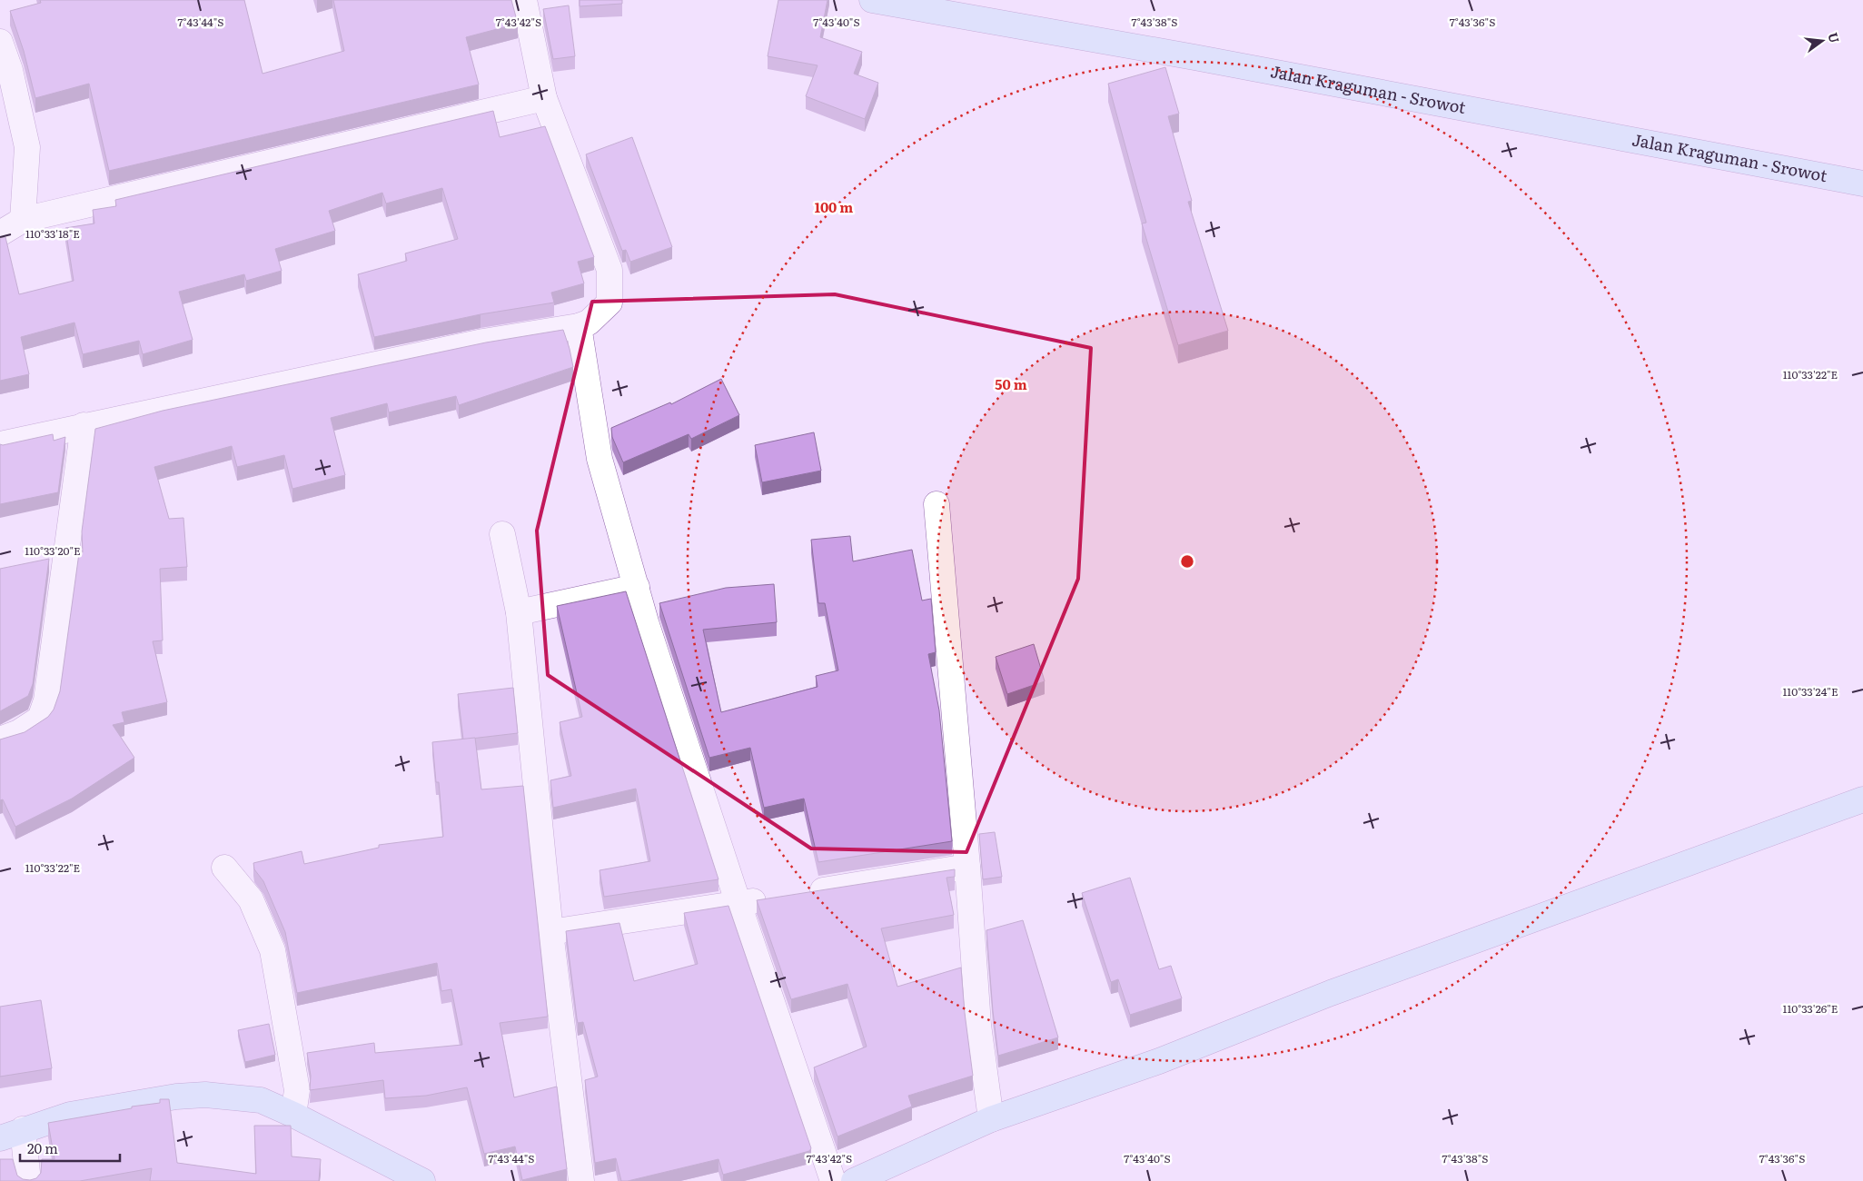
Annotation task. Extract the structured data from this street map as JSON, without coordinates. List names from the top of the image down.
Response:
{
  "streets": {
    "street": ["Jalan Kraguman - Srowot"]
  },
  "scale_bar": "20 m",
  "north": "right",
  "coordinates": [
    "7°43'44\"S",
    "7°43'42\"S",
    "7°43'40\"S",
    "7°43'38\"S",
    "7°43'36\"S",
    "110°33'18\"E",
    "110°33'22\"E",
    "110°33'20\"E",
    "110°33'24\"E",
    "110°33'26\"E"
  ],
  "rings": ["100 m", "50 m"]
}
